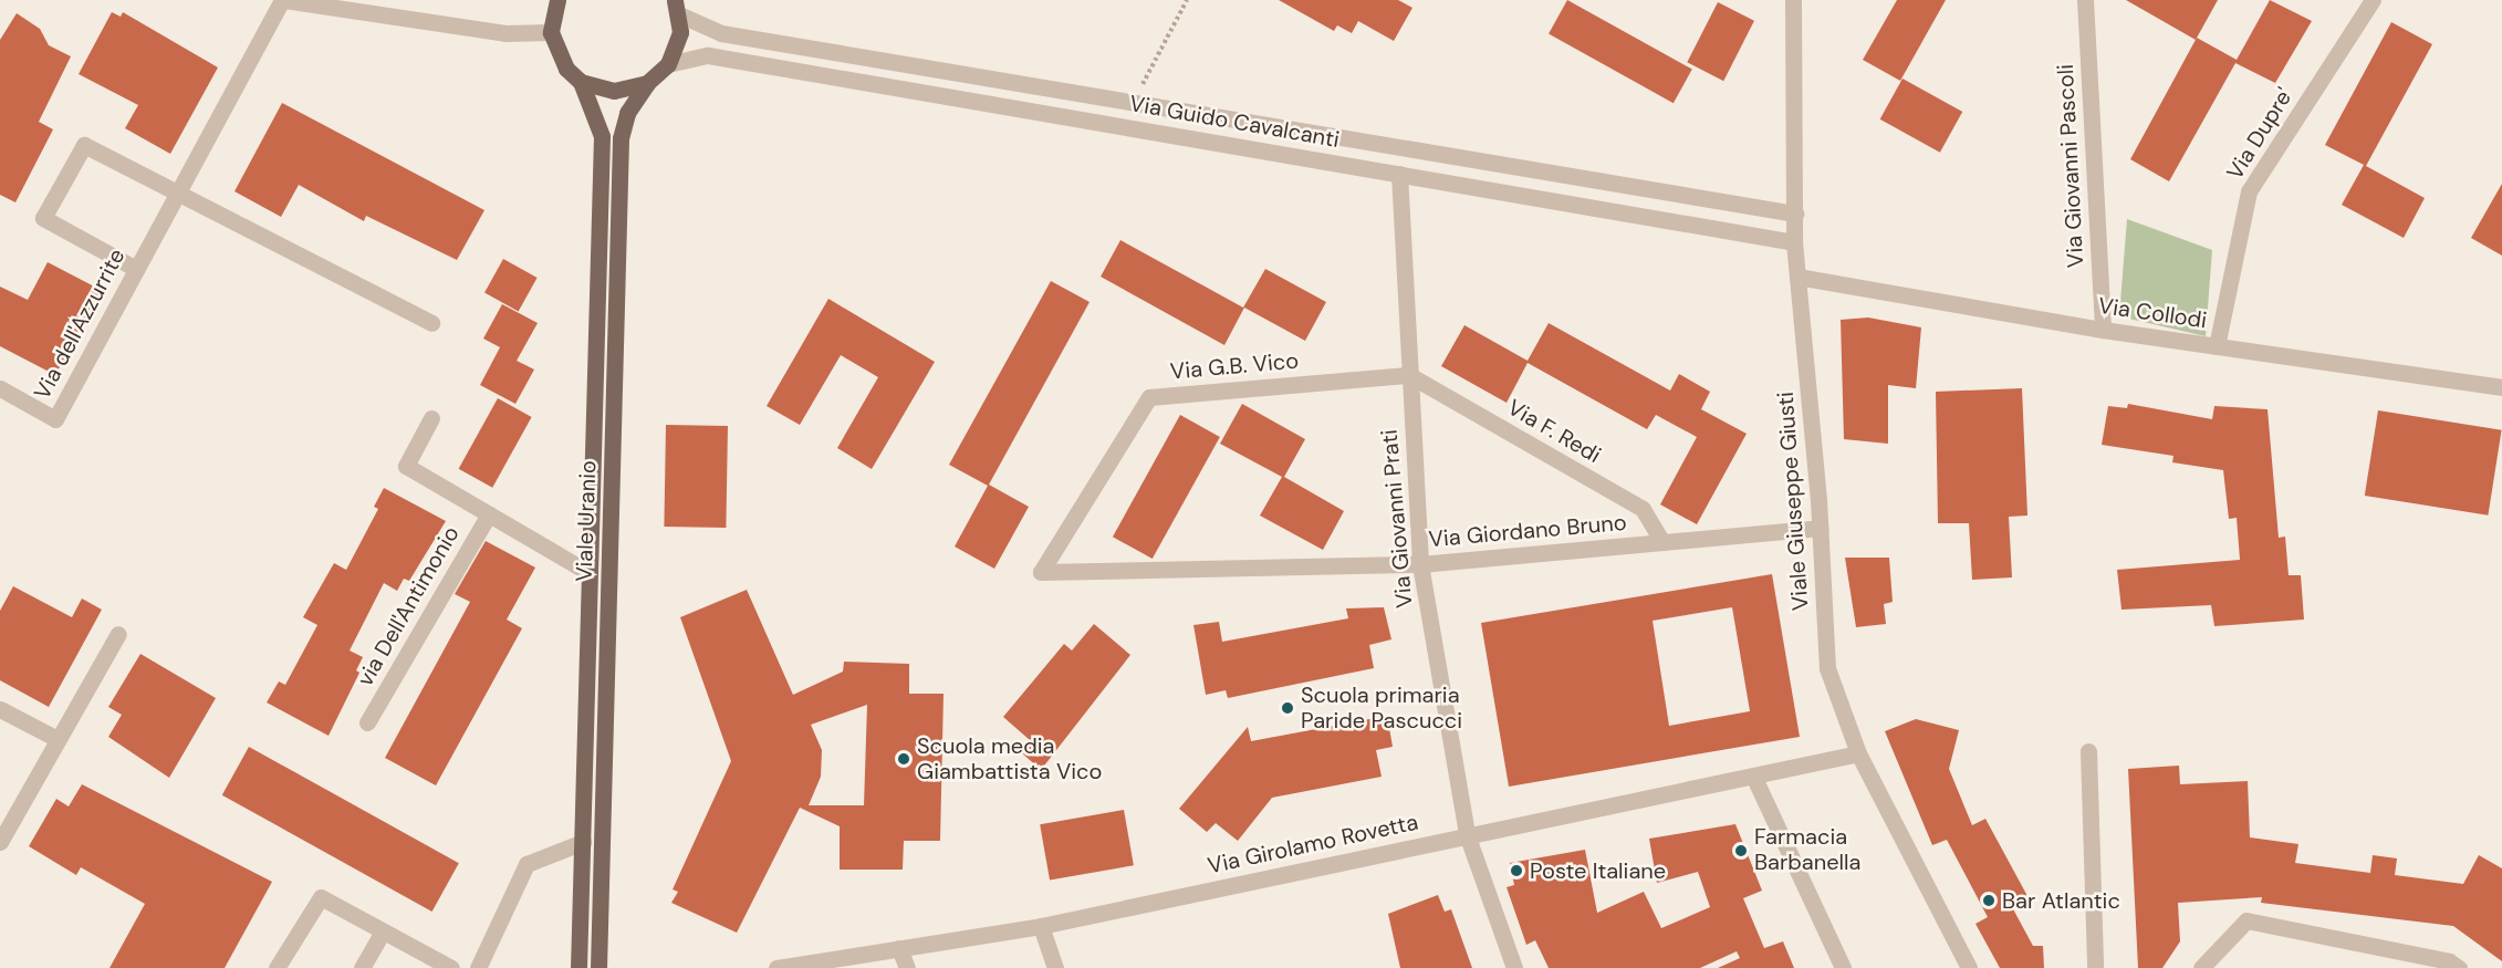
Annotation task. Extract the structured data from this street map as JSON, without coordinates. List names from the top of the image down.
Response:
{
  "streets": {
    "main road": ["Viale Uranio"],
    "street": [
      "Via Guido Cavalcanti",
      "Via Dupre'",
      "Via Giovanni Pascoli",
      "Via Collodi",
      "Via dell'Azzurrite",
      "Via G.B. Vico",
      "Via F. Redi",
      "Viale Giuseppe Giusti",
      "Via Giovanni Prati",
      "Via Giordano Bruno",
      "via Dell'Antimonio",
      "Via Girolamo Rovetta"
    ]
  },
  "crossings": [
    ["Via Guido Cavalcanti", "Viale Giuseppe Giusti"],
    ["Via Guido Cavalcanti", "Via Giovanni Prati"],
    ["Via Dupre'", "Via Collodi"],
    ["Via Giovanni Pascoli", "Via Collodi"],
    ["Via Collodi", "Viale Giuseppe Giusti"],
    ["Via G.B. Vico", "Via F. Redi"],
    ["Via G.B. Vico", "Via Giovanni Prati"],
    ["Via G.B. Vico", "Via Giordano Bruno"],
    ["Via F. Redi", "Via Giovanni Prati"],
    ["Via F. Redi", "Via Giordano Bruno"],
    ["Viale Giuseppe Giusti", "Via Giordano Bruno"],
    ["Viale Giuseppe Giusti", "Via Girolamo Rovetta"],
    ["Via Giovanni Prati", "Via Giordano Bruno"],
    ["Via Giovanni Prati", "Via Girolamo Rovetta"],
    ["Viale Uranio", "via Dell'Antimonio"]
  ],
  "places": [
    "Scuola primaria Paride Pascucci",
    "Scuola media Giambattista Vico",
    "Farmacia Barbanella",
    "Poste Italiane",
    "Bar Atlantic"
  ]
}
